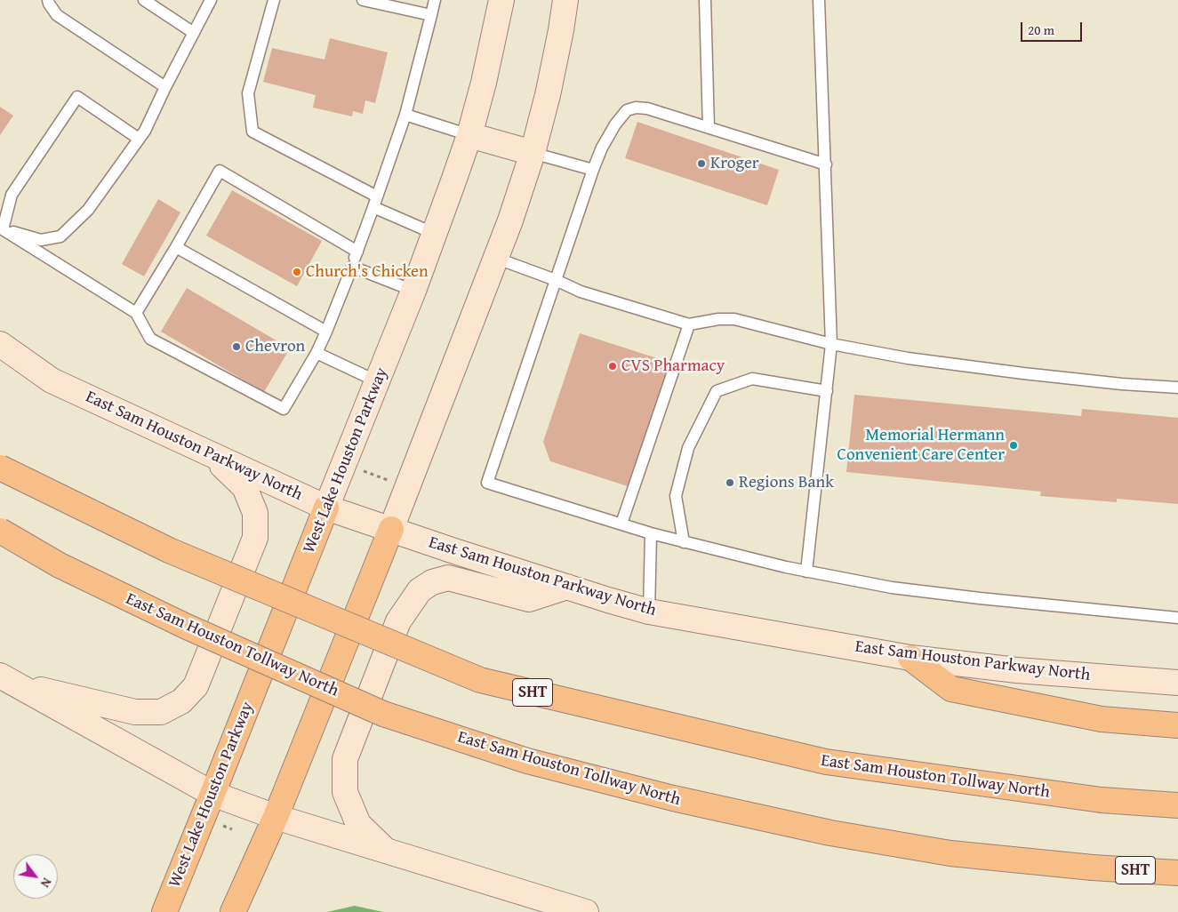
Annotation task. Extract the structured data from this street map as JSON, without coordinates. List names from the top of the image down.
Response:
{
  "streets": {
    "main road": [
      "East Sam Houston Parkway North",
      "West Lake Houston Parkway",
      "East Sam Houston Tollway North",
      "SHT"
    ]
  },
  "crossings": [
    ["East Sam Houston Parkway North", "West Lake Houston Parkway"]
  ],
  "places": [
    "Kroger",
    "Church's Chicken",
    "Chevron",
    "CVS Pharmacy",
    "Memorial Hermann Convenient Care Center",
    "Regions Bank"
  ],
  "scale_bar": "20 m",
  "north": "bottom right"
}
